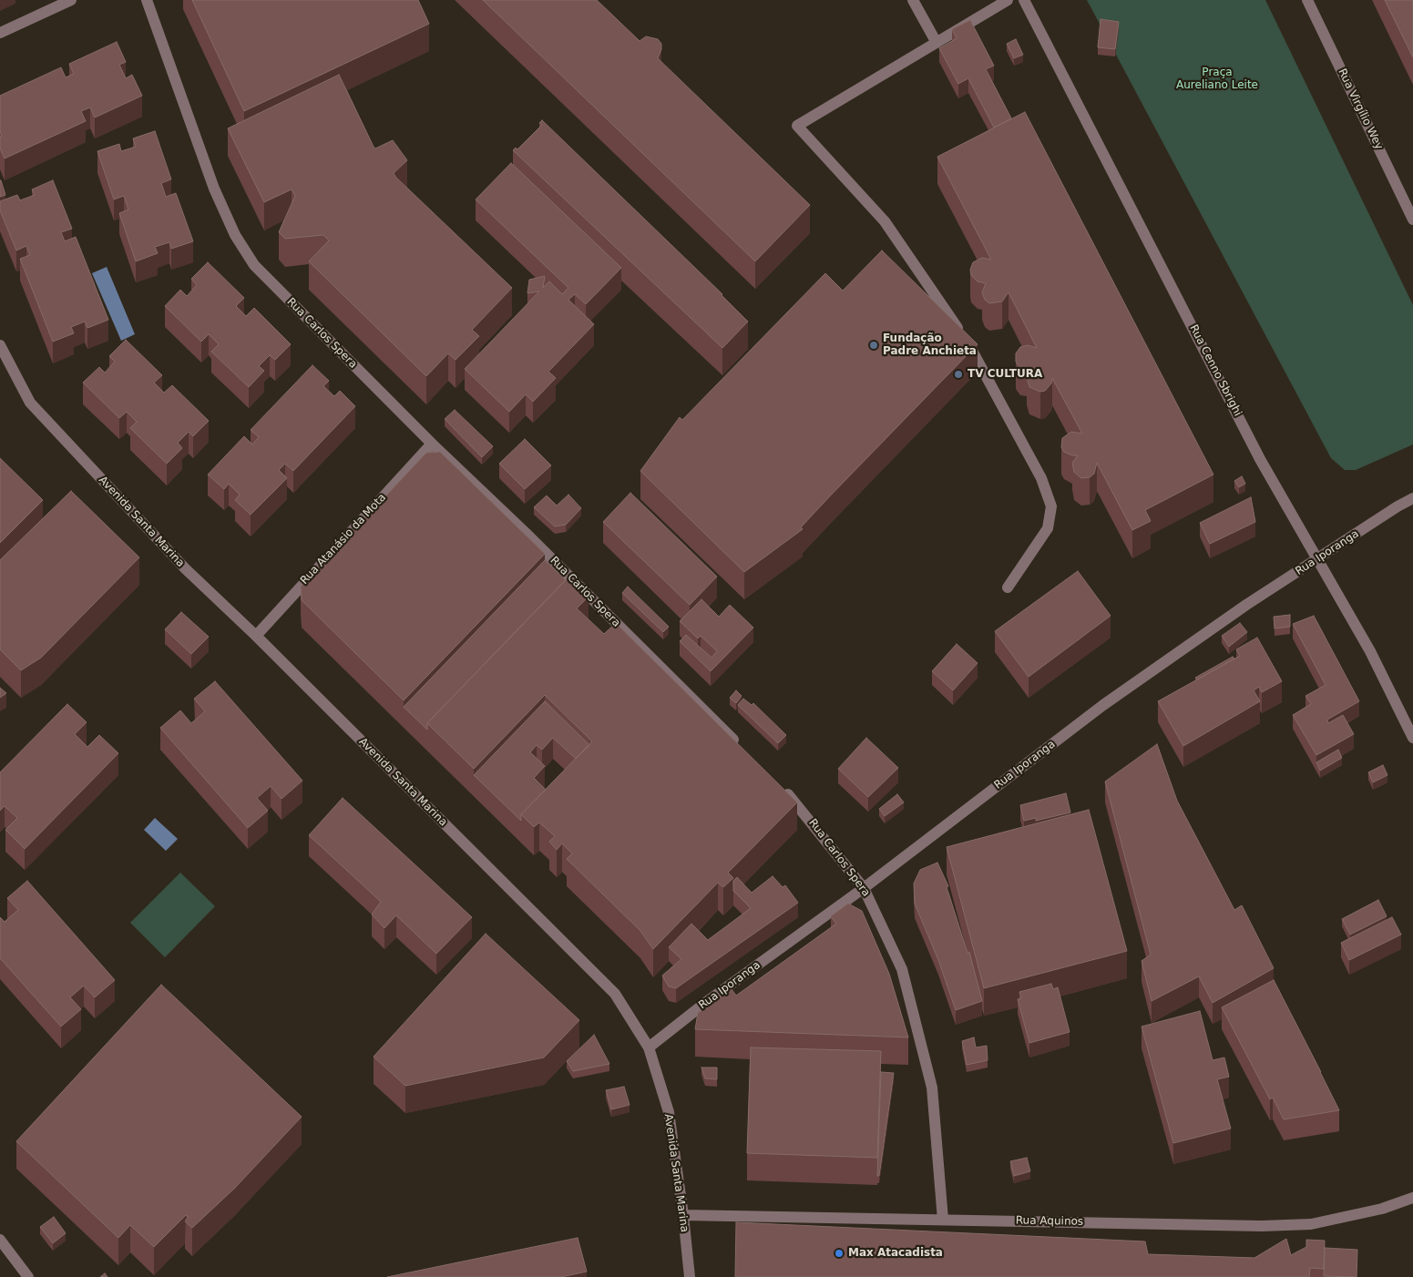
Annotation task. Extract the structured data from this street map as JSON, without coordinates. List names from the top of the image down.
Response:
{
  "streets": {
    "street": [
      "Rua Virgílio Wey",
      "Rua Carlos Spera",
      "Rua Cenno Sbrighi",
      "Avenida Santa Marina",
      "Rua Atanásio da Mota",
      "Rua Iporanga",
      "Rua Aquinos"
    ]
  },
  "crossings": [
    ["Rua Carlos Spera", "Rua Atanásio da Mota"],
    ["Rua Carlos Spera", "Rua Iporanga"],
    ["Rua Carlos Spera", "Rua Aquinos"],
    ["Rua Cenno Sbrighi", "Rua Iporanga"],
    ["Avenida Santa Marina", "Rua Atanásio da Mota"],
    ["Avenida Santa Marina", "Rua Iporanga"],
    ["Avenida Santa Marina", "Rua Aquinos"]
  ],
  "parks": ["Praça Aureliano Leite"],
  "places": ["Fundação Padre Anchieta", "TV CULTURA", "Max Atacadista"]
}
